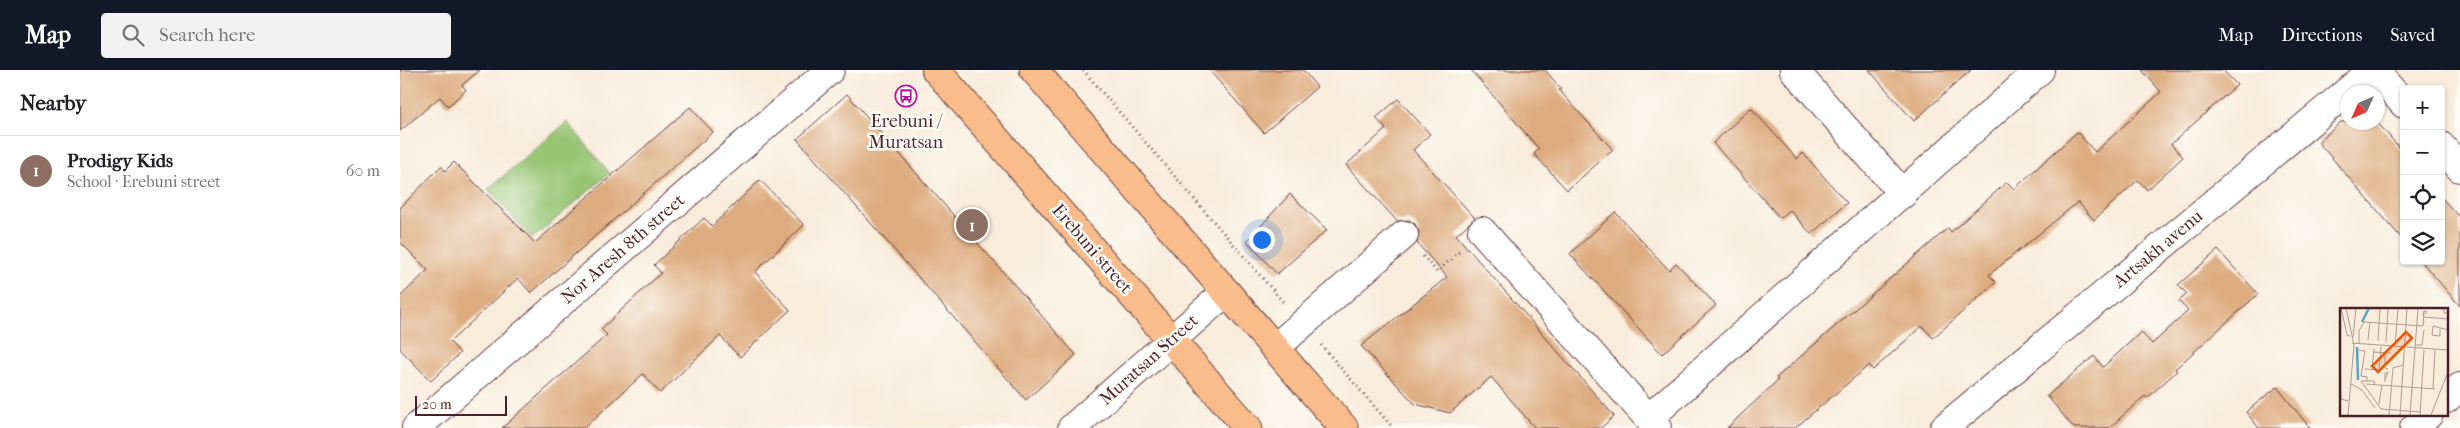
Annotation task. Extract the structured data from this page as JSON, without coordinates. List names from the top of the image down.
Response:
{
  "streets": {
    "main road": ["Erebuni street"],
    "street": ["Nor Aresh 8th street", "Artsakh avenu", "Muratsan Street"]
  },
  "crossings": [
    ["Erebuni street", "Muratsan Street"]
  ],
  "places": {
    "bus stop": ["Erebuni / Muratsan"]
  },
  "scale_bar": "20 m",
  "north": "bottom left",
  "page": {
    "header": "Map",
    "search": "Search here",
    "nav": ["Map", "Directions", "Saved"],
    "heading": "Nearby",
    "map_buttons": ["+", "−"],
    "list": [
      {
        "mark": "1",
        "name": "Prodigy Kids",
        "note": "School · Erebuni street",
        "value": "60 m"
      }
    ],
    "pins": "1",
    "scale": "20 m"
  }
}
